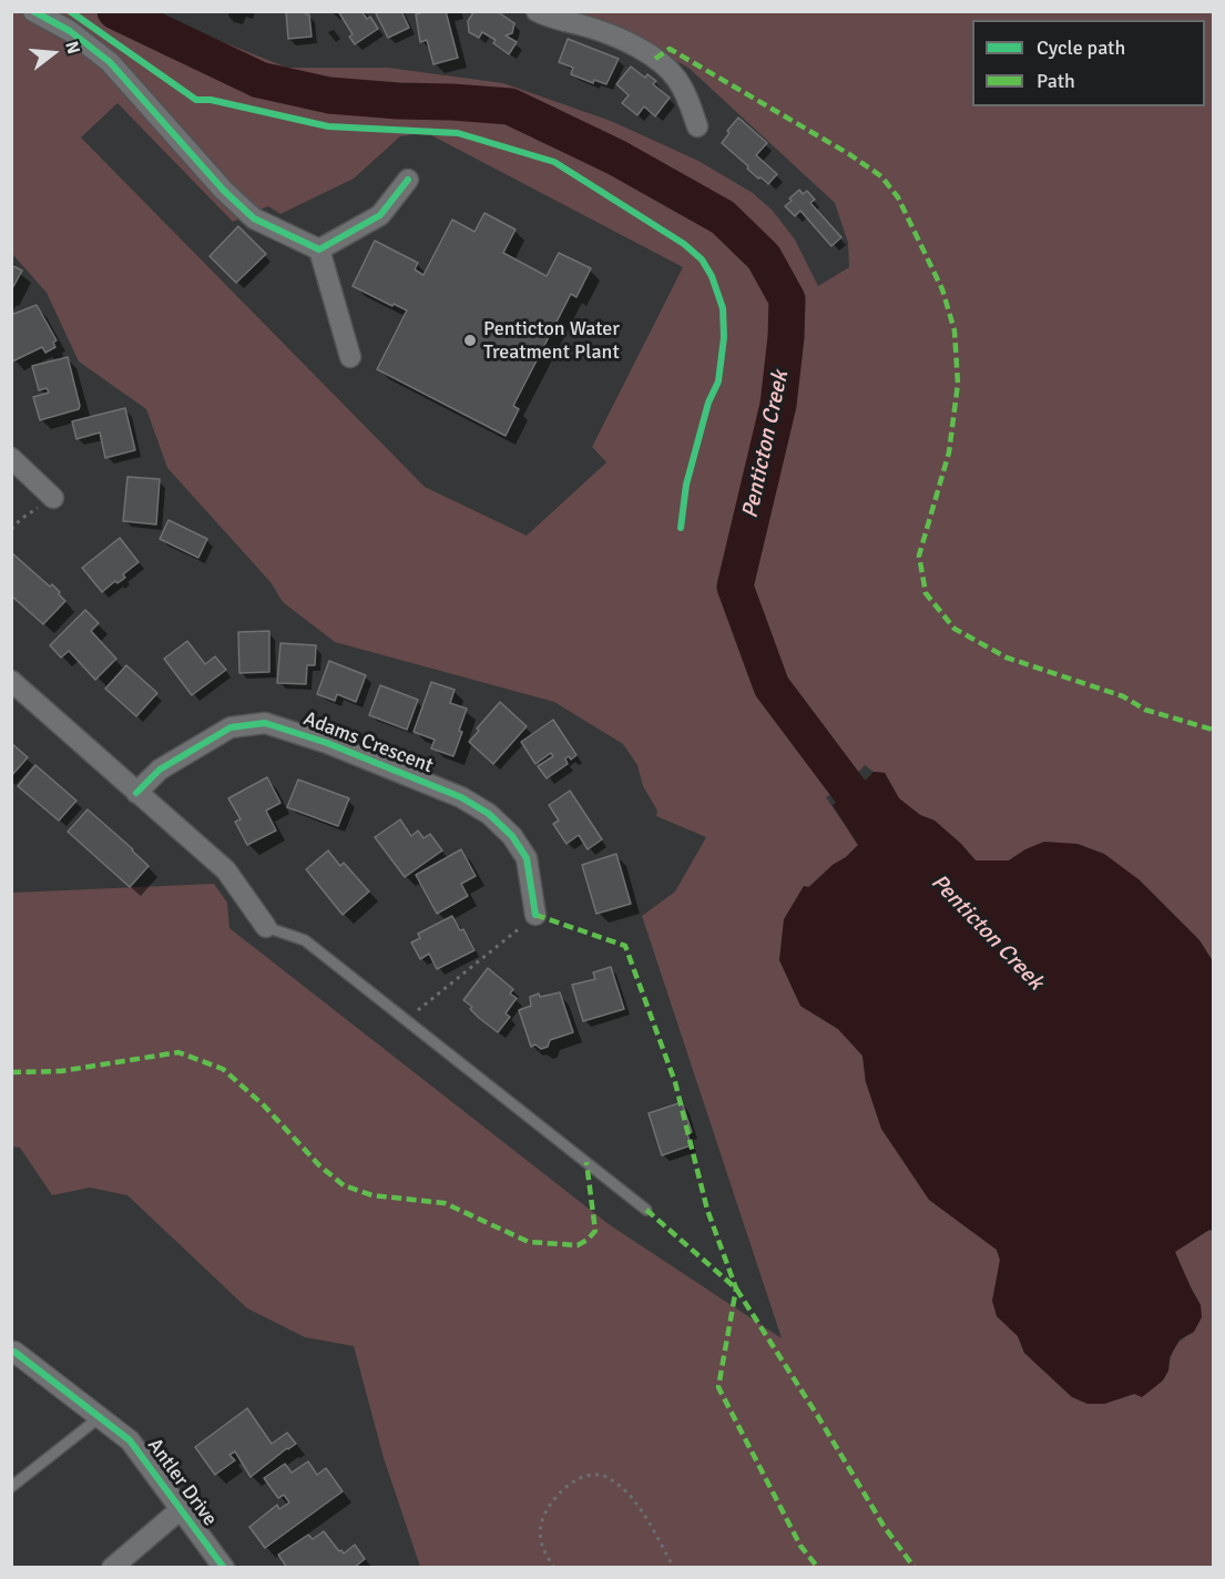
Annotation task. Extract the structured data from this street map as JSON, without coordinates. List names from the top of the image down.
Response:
{
  "streets": {
    "street": ["Adams Crescent", "Antler Drive"]
  },
  "water": ["Penticton Creek"],
  "places": ["Penticton Water Treatment Plant"],
  "legend": ["Cycle path", "Path"],
  "north": "right"
}
